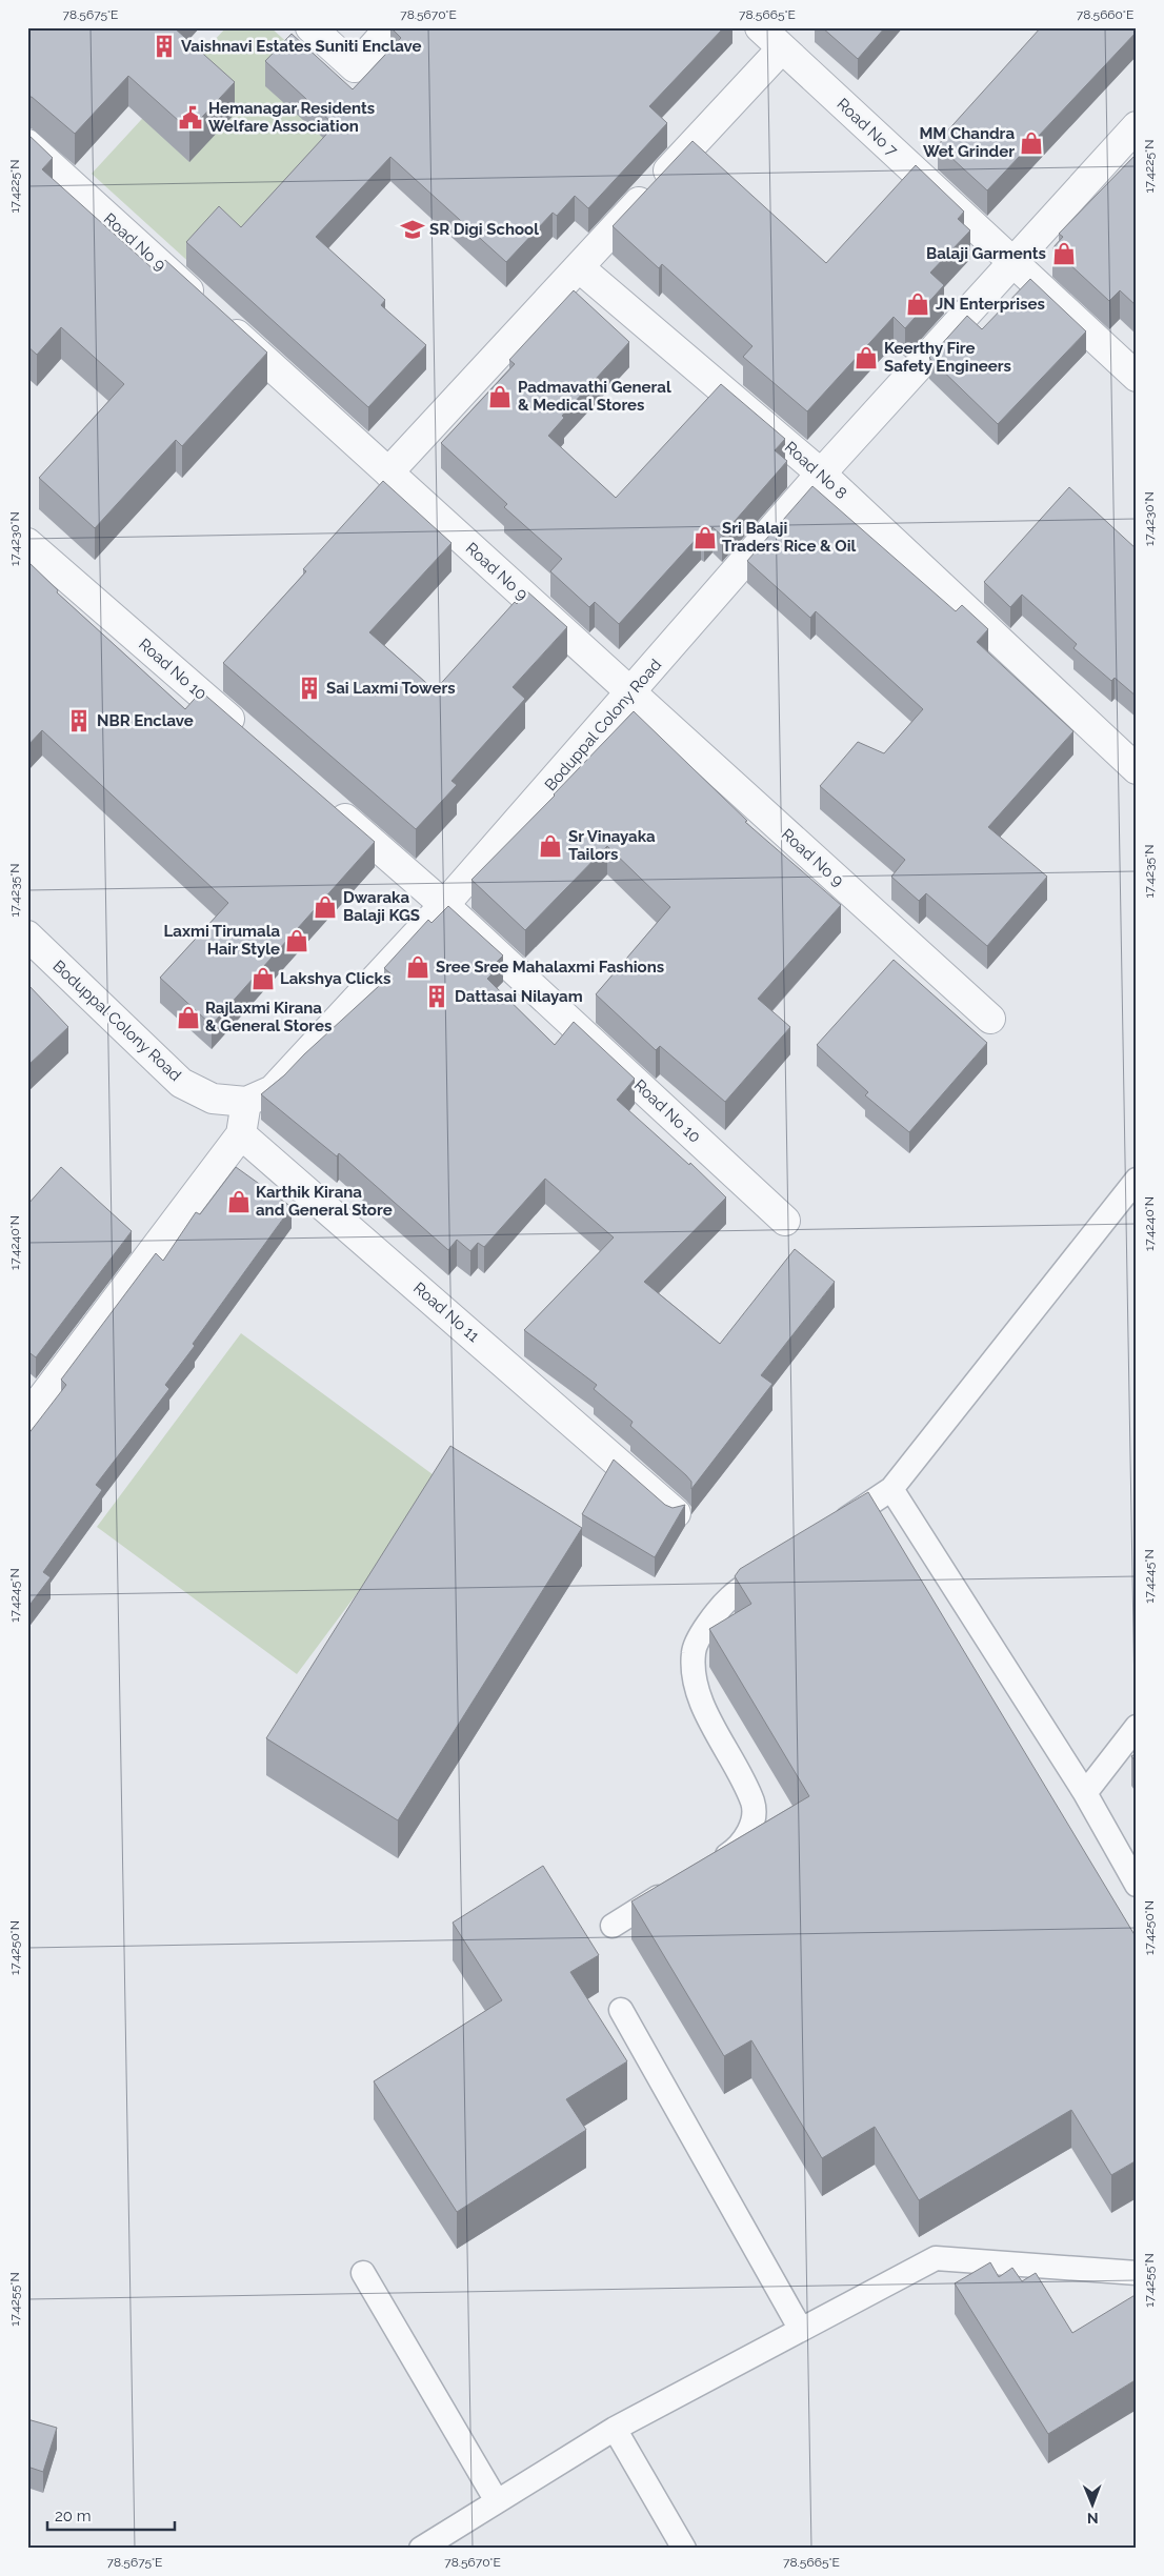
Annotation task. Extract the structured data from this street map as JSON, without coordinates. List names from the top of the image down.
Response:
{
  "streets": {
    "street": [
      "Road No 7",
      "Road No 9",
      "Road No 8",
      "Road No 10",
      "Boduppal Colony Road",
      "Road No 11"
    ]
  },
  "crossings": [
    ["Road No 7", "Boduppal Colony Road"],
    ["Road No 9", "Boduppal Colony Road"],
    ["Road No 8", "Boduppal Colony Road"],
    ["Road No 10", "Boduppal Colony Road"]
  ],
  "places": {
    "building": [
      "Vaishnavi Estates Suniti Enclave",
      "Sai Laxmi Towers",
      "NBR Enclave",
      "Dattasai Nilayam"
    ],
    "public building": ["Hemanagar Residents Welfare Association"],
    "shop": [
      "MM Chandra Wet Grinder",
      "Balaji Garments",
      "JN Enterprises",
      "Keerthy Fire Safety Engineers",
      "Padmavathi General & Medical Stores",
      "Sri Balaji Traders Rice & Oil",
      "Sr Vinayaka Tailors",
      "Dwaraka Balaji KGS",
      "Laxmi Tirumala Hair Style",
      "Sree Sree Mahalaxmi Fashions",
      "Lakshya Clicks",
      "Rajlaxmi Kirana & General Stores",
      "Karthik Kirana and General Store"
    ],
    "school or university": ["SR Digi School"]
  },
  "scale_bar": "20 m",
  "north": "bottom",
  "coordinates": [
    "78.5675°E",
    "78.5670°E",
    "78.5665°E",
    "78.5660°E",
    "17.4225°N",
    "17.4230°N",
    "17.4235°N",
    "17.4240°N",
    "17.4245°N",
    "17.4250°N",
    "17.4255°N"
  ]
}
